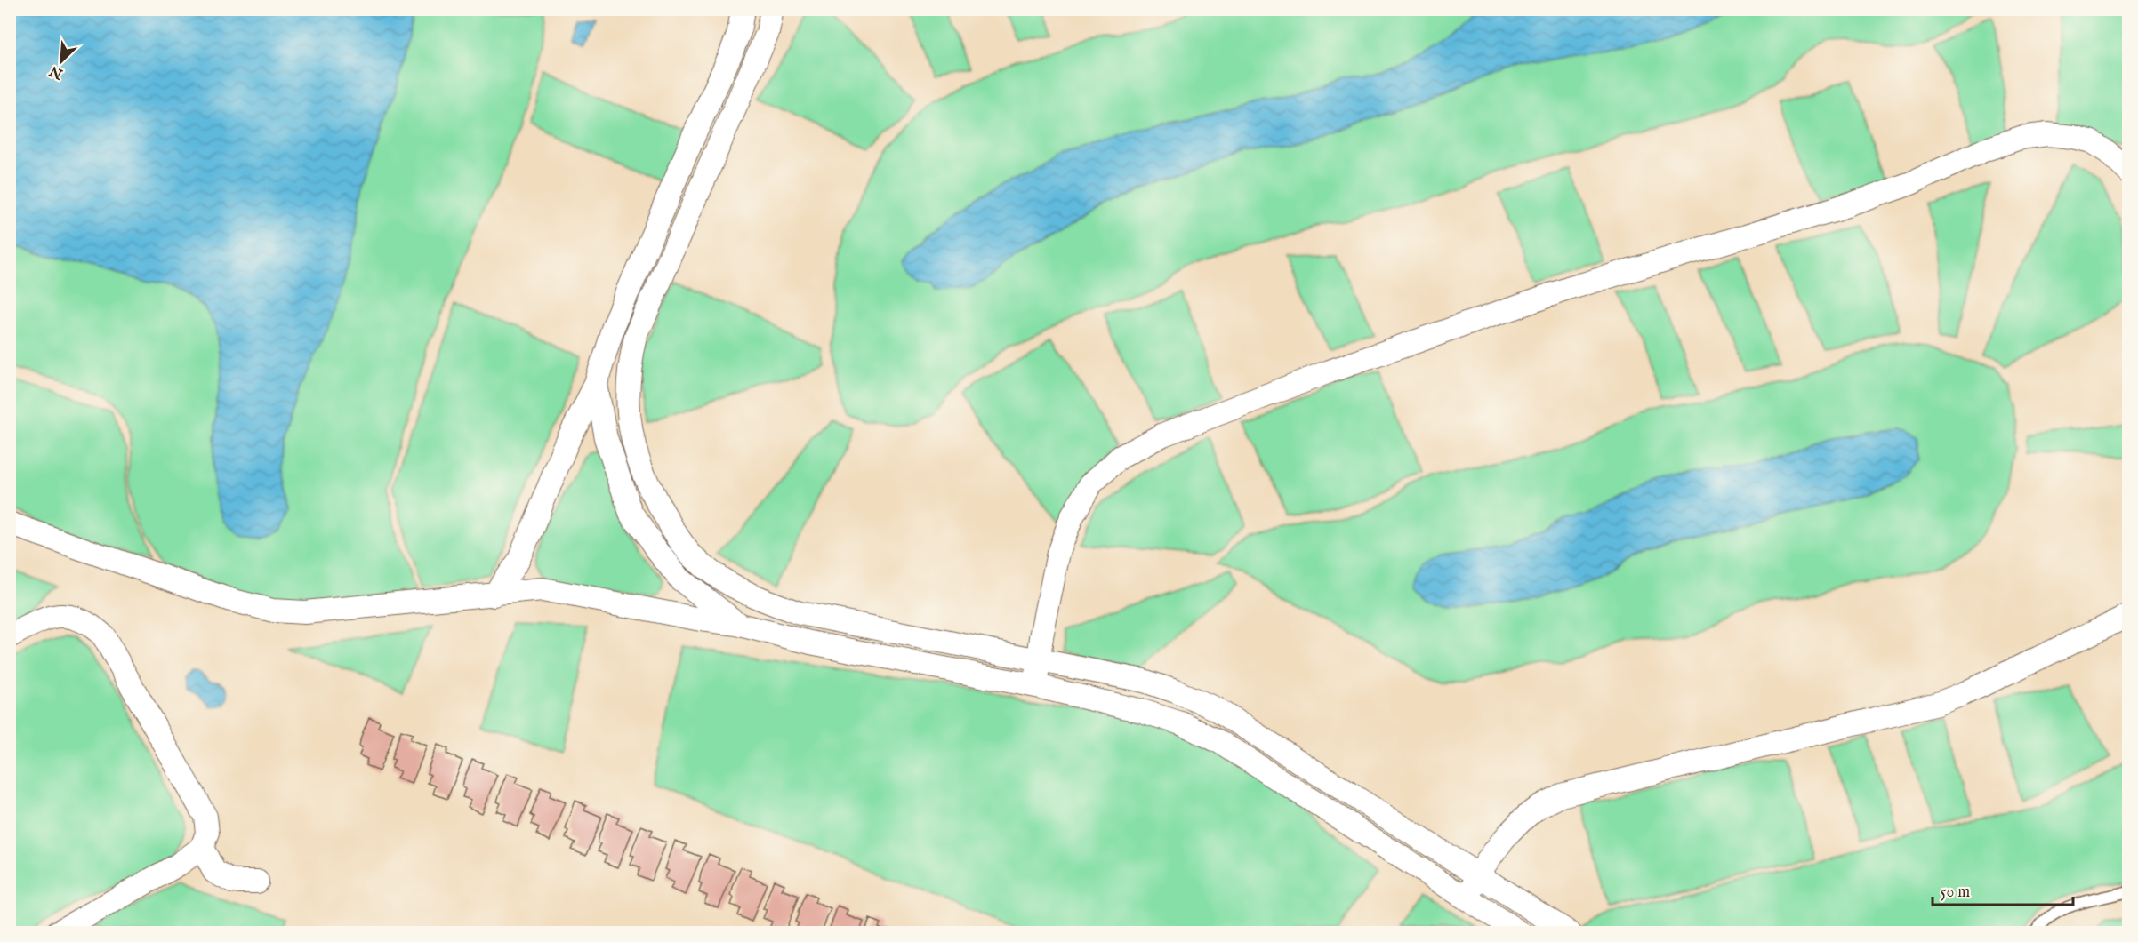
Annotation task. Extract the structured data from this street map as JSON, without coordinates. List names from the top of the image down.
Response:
{
  "scale_bar": "50 m",
  "north": "bottom left"
}
